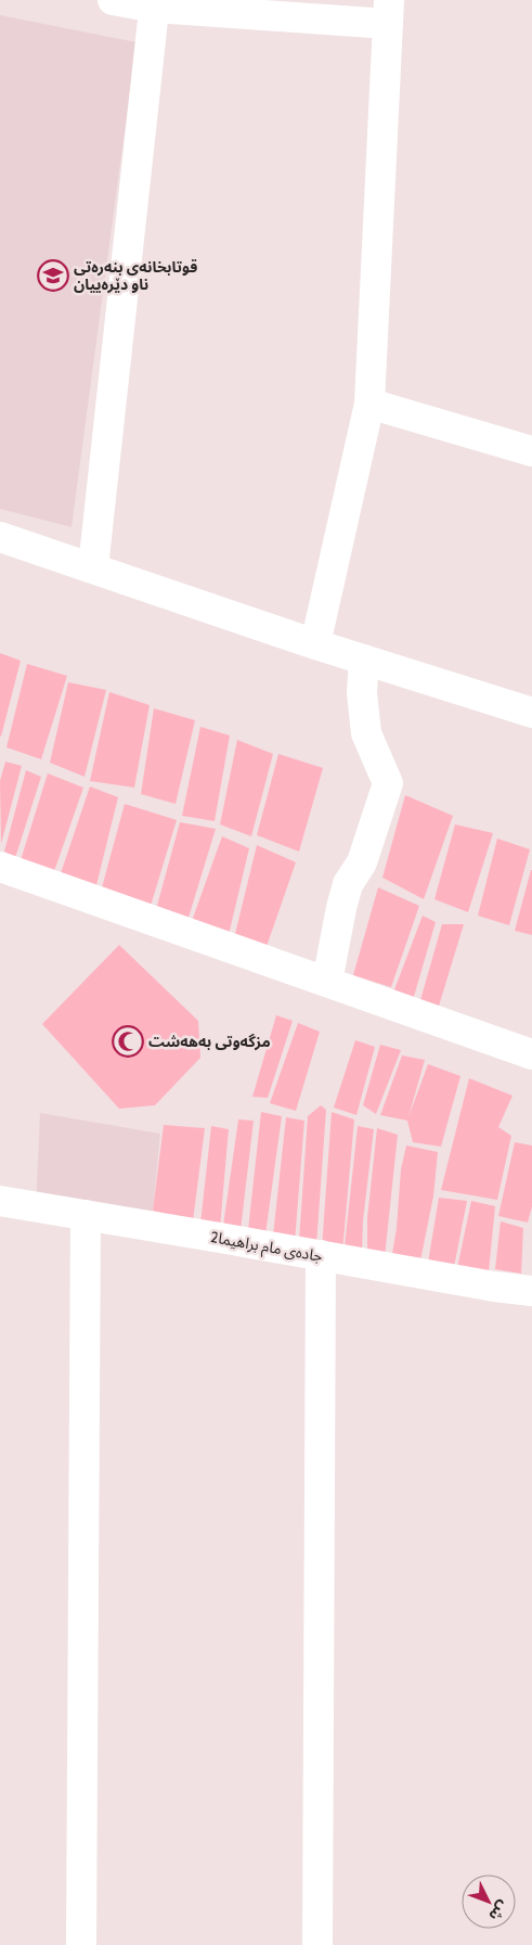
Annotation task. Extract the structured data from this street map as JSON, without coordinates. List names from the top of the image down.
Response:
{
  "streets": {
    "street": ["جادەی مام براهیما2"]
  },
  "places": {
    "school or university": ["قوتابخانەى بنەرەتى ناو دێرەييان"],
    "mosque": ["مزگەوتی بەهەشت"]
  },
  "north": "bottom right"
}
